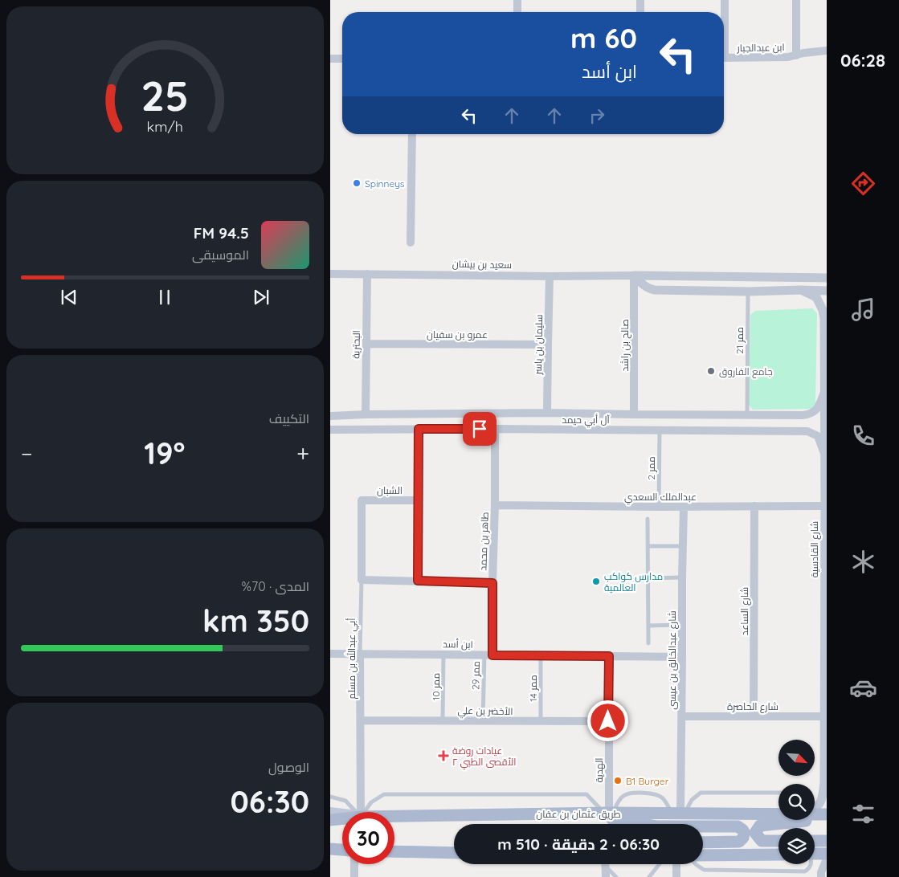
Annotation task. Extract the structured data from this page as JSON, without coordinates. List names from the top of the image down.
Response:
{
  "streets": {
    "main road": ["طريق عثمان بن عفان"],
    "street": [
      "ابن عبدالجبار",
      "سعيد بن بيشان",
      "عمرو بن سفيان",
      "البحترية",
      "سليمان بن ياسر",
      "صالح بن راشد",
      "آل أبي حيمد",
      "الشبان",
      "عبدالملك السعدي",
      "طاهر بن محمد",
      "شارع القادسية",
      "شارع الساعد",
      "ابن أسد",
      "أبي عبدالله بن مسلم",
      "شارع عبدالخالق بن عيسى",
      "شارع الحاصرة",
      "الأخضر بن علي",
      "الهدية"
    ],
    "lane": [
      "ممر 21",
      "ممر 2",
      "ممر 29",
      "ممر 10",
      "ممر 14"
    ]
  },
  "crossings": [
    ["سعيد بن بيشان", "البحترية"],
    ["سعيد بن بيشان", "سليمان بن ياسر"],
    ["سعيد بن بيشان", "صالح بن راشد"],
    ["عمرو بن سفيان", "البحترية"],
    ["عمرو بن سفيان", "سليمان بن ياسر"],
    ["ممر 21", "آل أبي حيمد"],
    ["البحترية", "آل أبي حيمد"],
    ["سليمان بن ياسر", "آل أبي حيمد"],
    ["صالح بن راشد", "آل أبي حيمد"],
    ["آل أبي حيمد", "ممر 2"],
    ["آل أبي حيمد", "طاهر بن محمد"],
    ["آل أبي حيمد", "شارع القادسية"],
    ["ممر 2", "عبدالملك السعدي"],
    ["الشبان", "أبي عبدالله بن مسلم"],
    ["عبدالملك السعدي", "طاهر بن محمد"],
    ["عبدالملك السعدي", "شارع القادسية"],
    ["عبدالملك السعدي", "شارع الساعد"],
    ["عبدالملك السعدي", "شارع عبدالخالق بن عيسى"],
    ["طاهر بن محمد", "ابن أسد"],
    ["طاهر بن محمد", "ممر 29"],
    ["شارع القادسية", "شارع الحاصرة"],
    ["شارع الساعد", "شارع الحاصرة"],
    ["ابن أسد", "أبي عبدالله بن مسلم"],
    ["ابن أسد", "شارع عبدالخالق بن عيسى"],
    ["ابن أسد", "ممر 29"],
    ["ابن أسد", "ممر 10"],
    ["ابن أسد", "ممر 14"],
    ["ابن أسد", "الهدية"],
    ["أبي عبدالله بن مسلم", "الأخضر بن علي"],
    ["شارع عبدالخالق بن عيسى", "شارع الحاصرة"],
    ["شارع عبدالخالق بن عيسى", "طريق عثمان بن عفان"],
    ["ممر 29", "الأخضر بن علي"],
    ["ممر 10", "الأخضر بن علي"],
    ["ممر 14", "الأخضر بن علي"],
    ["الأخضر بن علي", "الهدية"],
    ["الهدية", "طريق عثمان بن عفان"]
  ],
  "places": {
    "other": [
      "Spinneys",
      "جامع الفاروق",
      "مدارس كواكب العالمية",
      "B1 Burger"
    ],
    "health": ["عيادات روضة الأقصى الطبي ٢"]
  },
  "north": "bottom right",
  "page": {
    "tabs": "06:28",
    "turn": ["60 m", "ابن أسد"],
    "song": ["94.5 FM", "الموسيقى"],
    "tile": [
      "التكييف",
      ["المدى · 70%", "350 km"],
      ["الوصول", "06:30"]
    ],
    "heat": ["−", "19°", "+"],
    "limit": "30",
    "trip": "06:30 · 2 دقيقة · 510 m",
    "gauge": ["25", "km/h"]
  }
}
